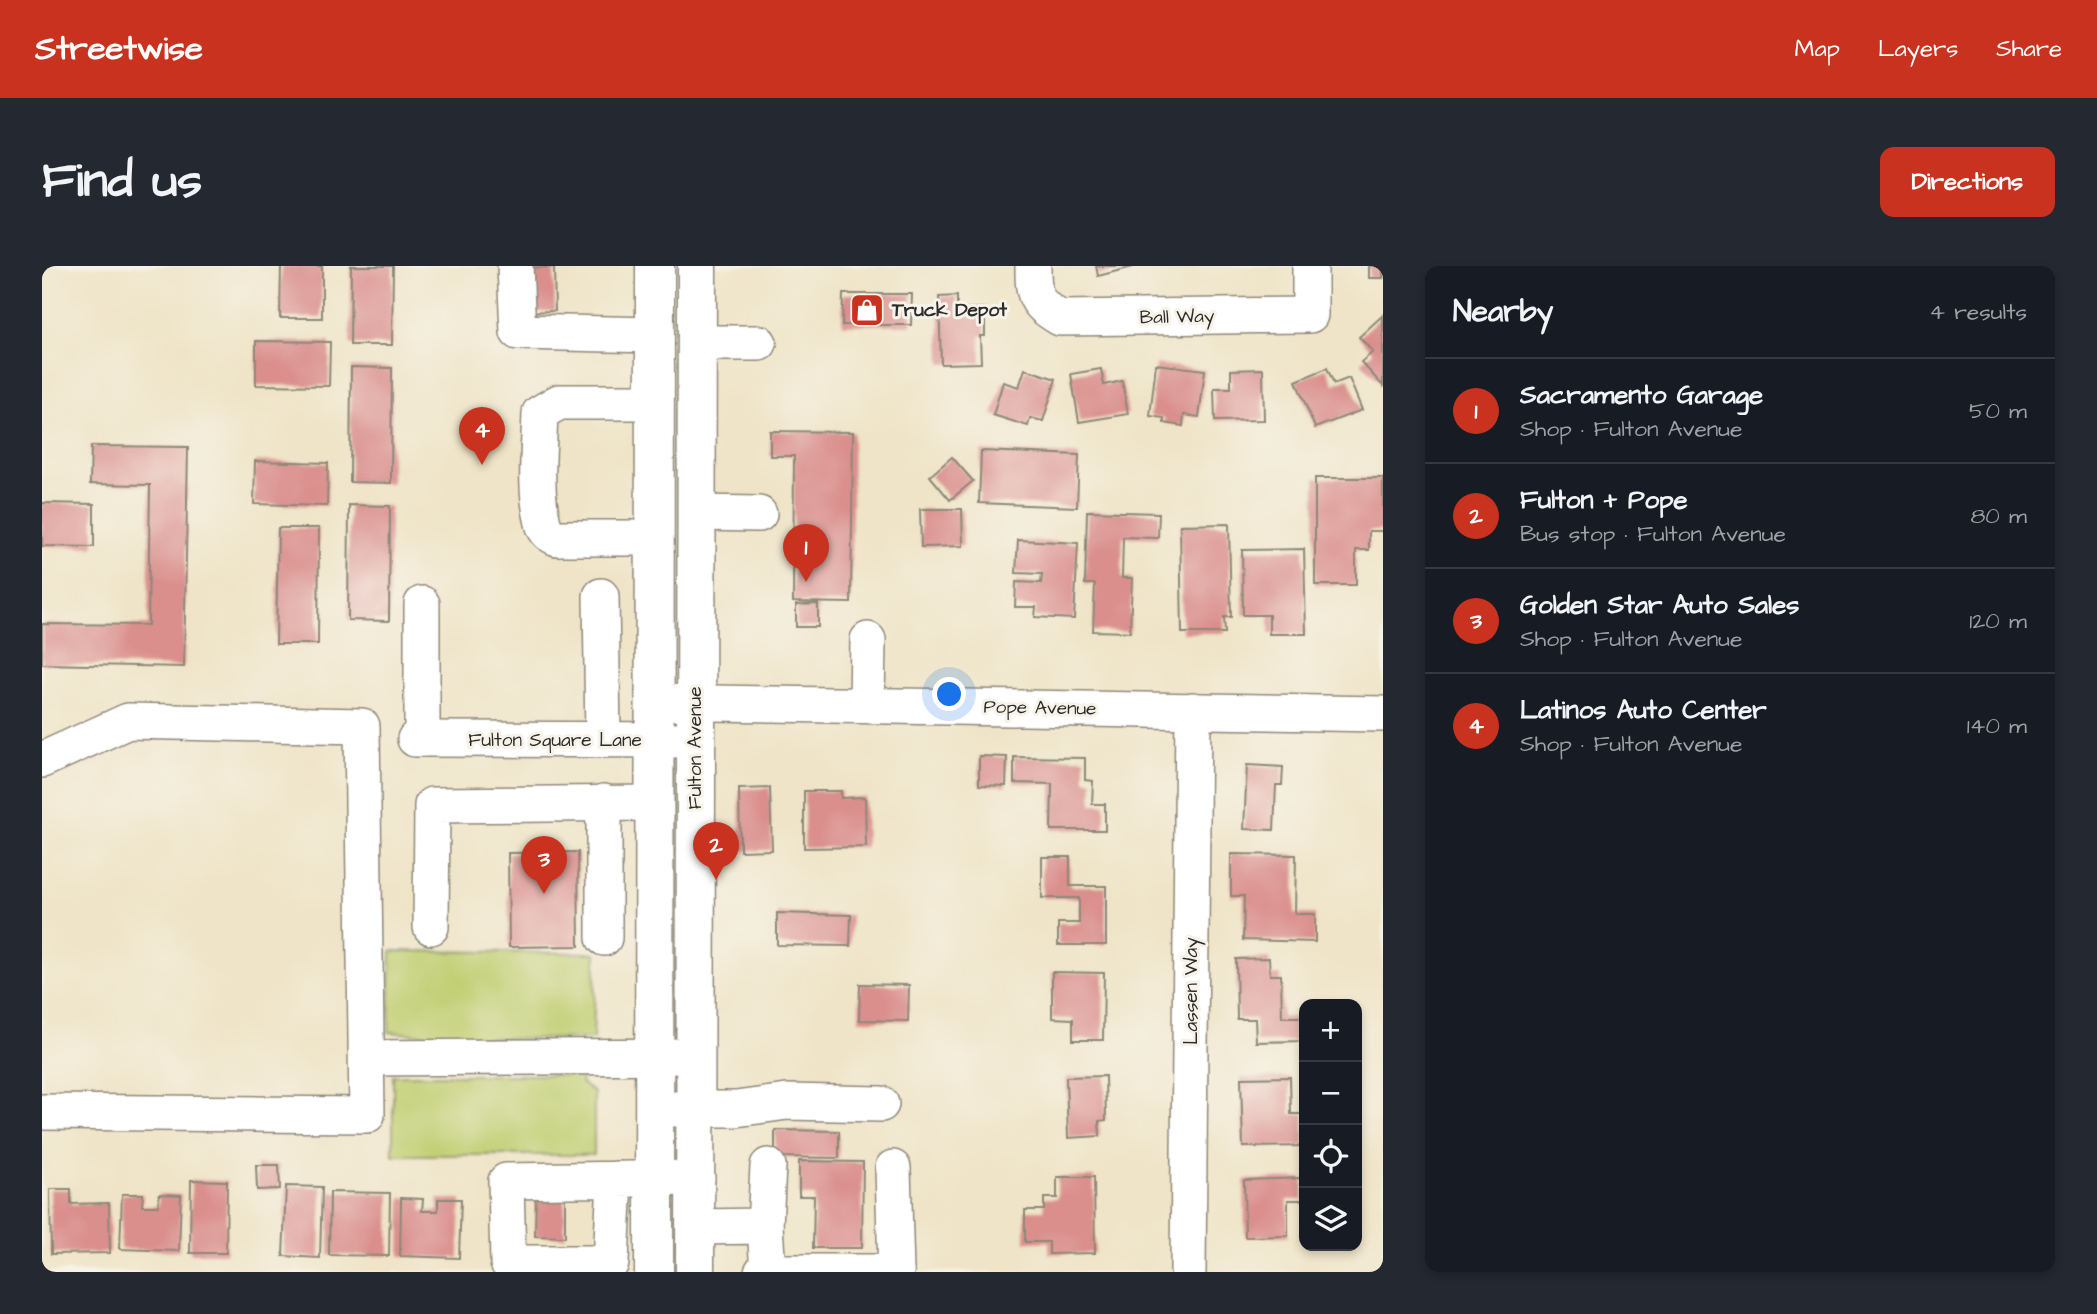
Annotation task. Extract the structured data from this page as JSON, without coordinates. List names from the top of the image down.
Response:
{
  "streets": {
    "main road": ["Fulton Avenue"],
    "street": [
      "Ball Way",
      "Pope Avenue",
      "Fulton Square Lane",
      "Lassen Way"
    ]
  },
  "crossings": [
    ["Pope Avenue", "Fulton Avenue"],
    ["Pope Avenue", "Lassen Way"],
    ["Fulton Square Lane", "Fulton Avenue"]
  ],
  "places": {
    "shop": ["Truck Depot"]
  },
  "page": {
    "header": "Streetwise",
    "nav": ["Map", "Layers", "Share"],
    "buttons": "Directions",
    "title": "Find us",
    "heading": ["Nearby", "4 results"],
    "list": [
      {
        "mark": "1",
        "name": "Sacramento Garage",
        "note": "Shop · Fulton Avenue",
        "value": "50 m"
      },
      {
        "mark": "2",
        "name": "Fulton + Pope",
        "note": "Bus stop · Fulton Avenue",
        "value": "80 m"
      },
      {
        "mark": "3",
        "name": "Golden Star Auto Sales",
        "note": "Shop · Fulton Avenue",
        "value": "120 m"
      },
      {
        "mark": "4",
        "name": "Latinos Auto Center",
        "note": "Shop · Fulton Avenue",
        "value": "140 m"
      }
    ],
    "pins": [
      "4",
      "1",
      "2",
      "3"
    ],
    "map_buttons": ["+", "−"]
  }
}
